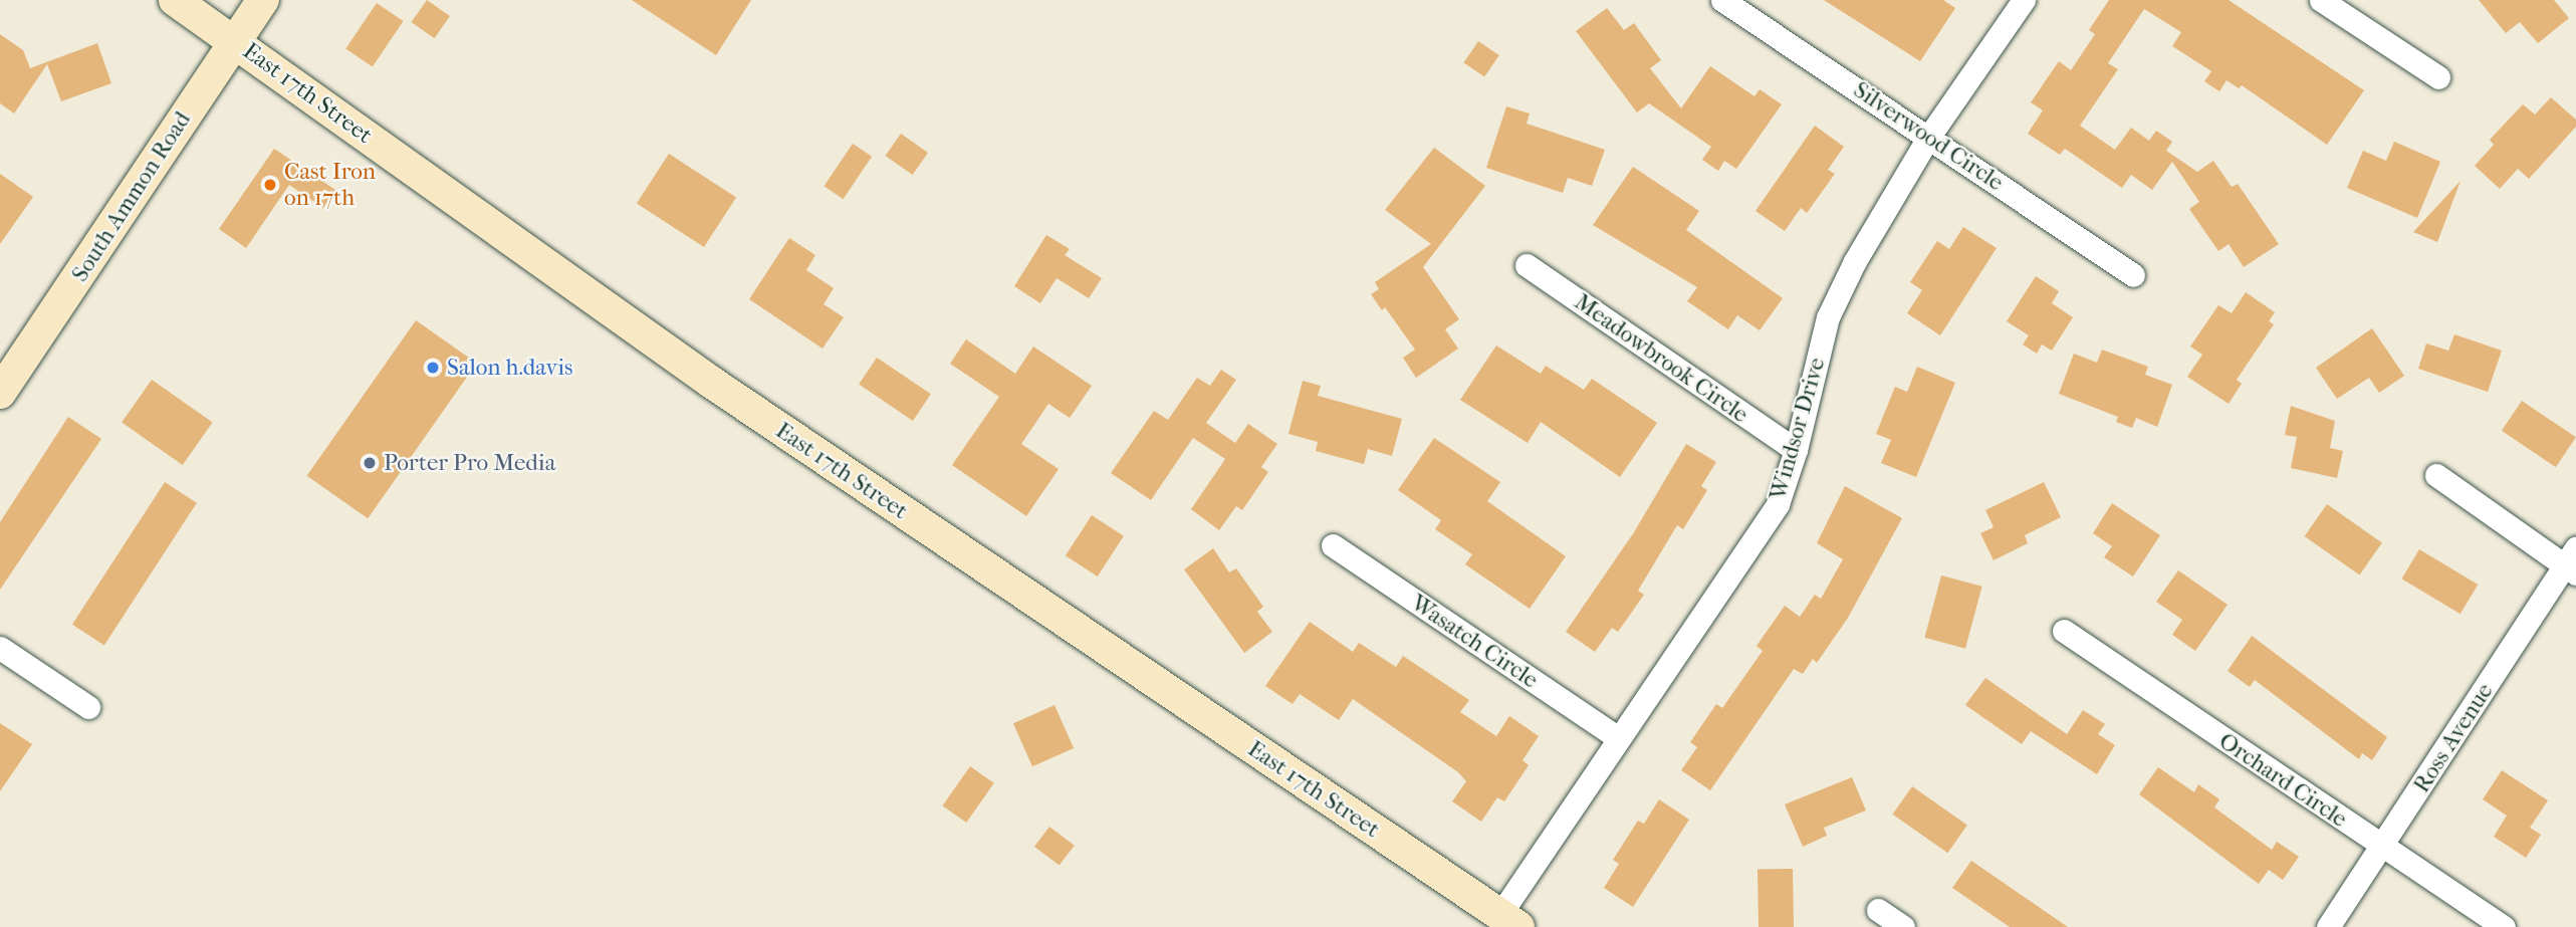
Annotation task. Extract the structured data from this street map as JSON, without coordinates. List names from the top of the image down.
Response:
{
  "streets": {
    "main road": ["East 17th Street", "South Ammon Road"],
    "street": [
      "Silverwood Circle",
      "Meadowbrook Circle",
      "Windsor Drive",
      "Wasatch Circle",
      "Ross Avenue",
      "Orchard Circle"
    ]
  },
  "crossings": [
    ["East 17th Street", "South Ammon Road"],
    ["East 17th Street", "Windsor Drive"],
    ["Silverwood Circle", "Windsor Drive"],
    ["Meadowbrook Circle", "Windsor Drive"],
    ["Windsor Drive", "Wasatch Circle"],
    ["Ross Avenue", "Orchard Circle"]
  ],
  "places": ["Cast Iron on 17th", "Salon h.davis", "Porter Pro Media"]
}
